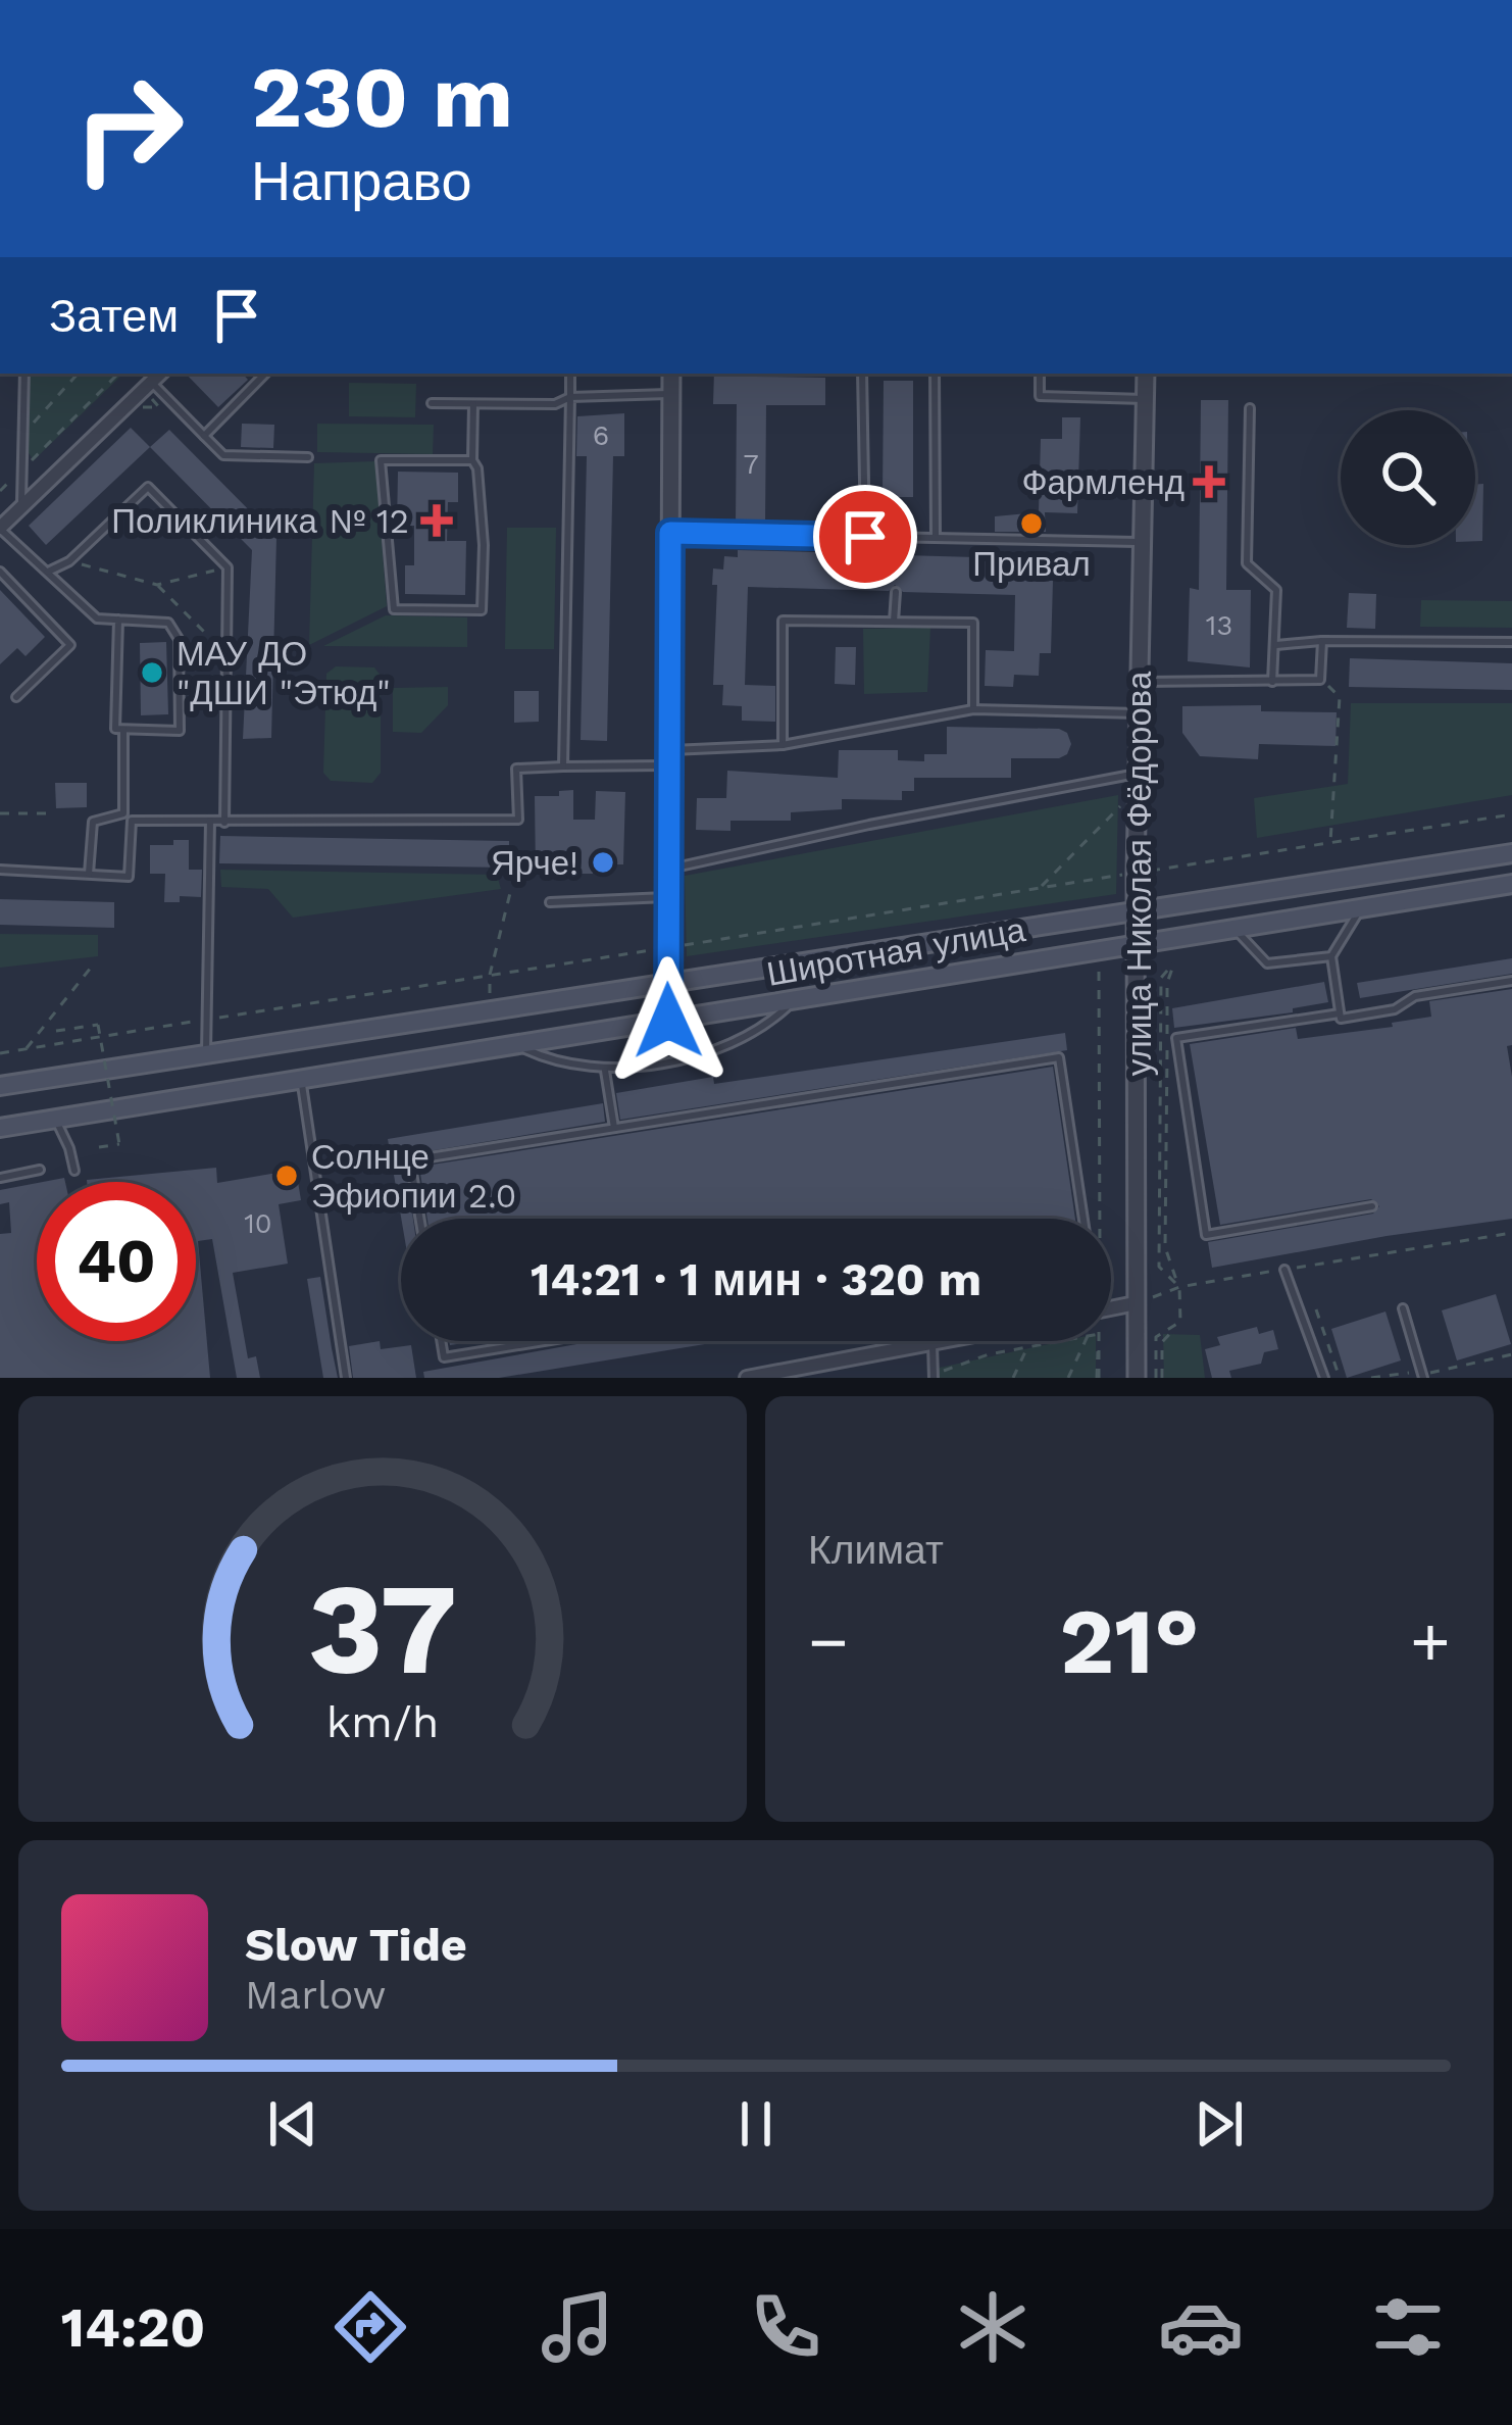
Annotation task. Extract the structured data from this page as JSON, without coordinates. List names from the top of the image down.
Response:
{
  "streets": {
    "main road": ["Широтная улица"],
    "street": ["улица Николая Фёдорова"]
  },
  "crossings": [
    ["улица Николая Фёдорова", "Широтная улица"]
  ],
  "places": {
    "health": ["Фармленд", "Поликлиника № 12"],
    "other": [
      "Привал",
      "МАУ ДО \"ДШИ \"Этюд\"",
      "Ярче!",
      "Солнце Эфиопии 2.0"
    ]
  },
  "house_numbers": [
    "6",
    "7",
    "13",
    "10"
  ],
  "page": {
    "turn": ["230 m", "Направо"],
    "then": "Затем",
    "limit": "40",
    "trip": "14:21 · 1 мин · 320 m",
    "tile": "Климат",
    "heat": ["−", "21°", "+"],
    "song": ["Slow Tide", "Marlow"],
    "tabs": "14:20",
    "gauge": ["37", "km/h"]
  }
}
